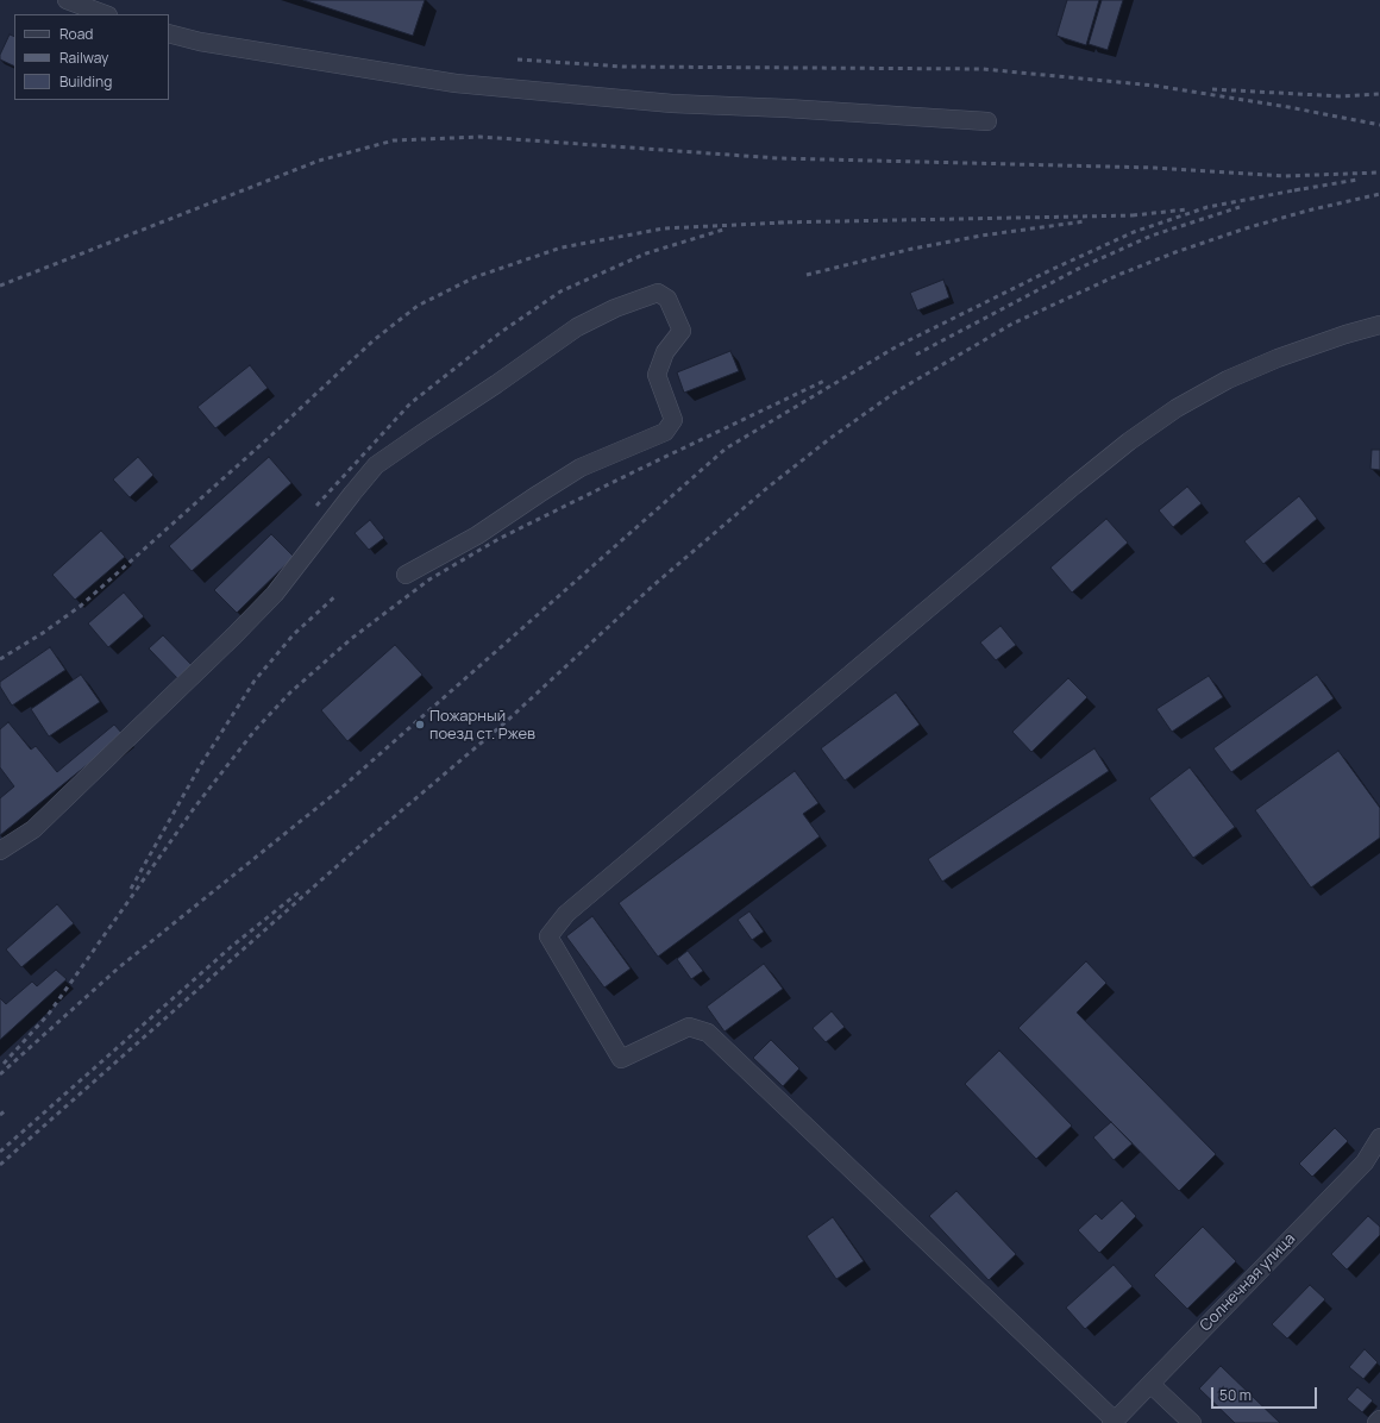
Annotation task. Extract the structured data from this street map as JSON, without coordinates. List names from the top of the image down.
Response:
{
  "streets": {
    "street": ["Солнечная улица"]
  },
  "places": ["Пожарный поезд ст. Ржев"],
  "legend": ["Road", "Railway", "Building"],
  "scale_bar": "50 m"
}
